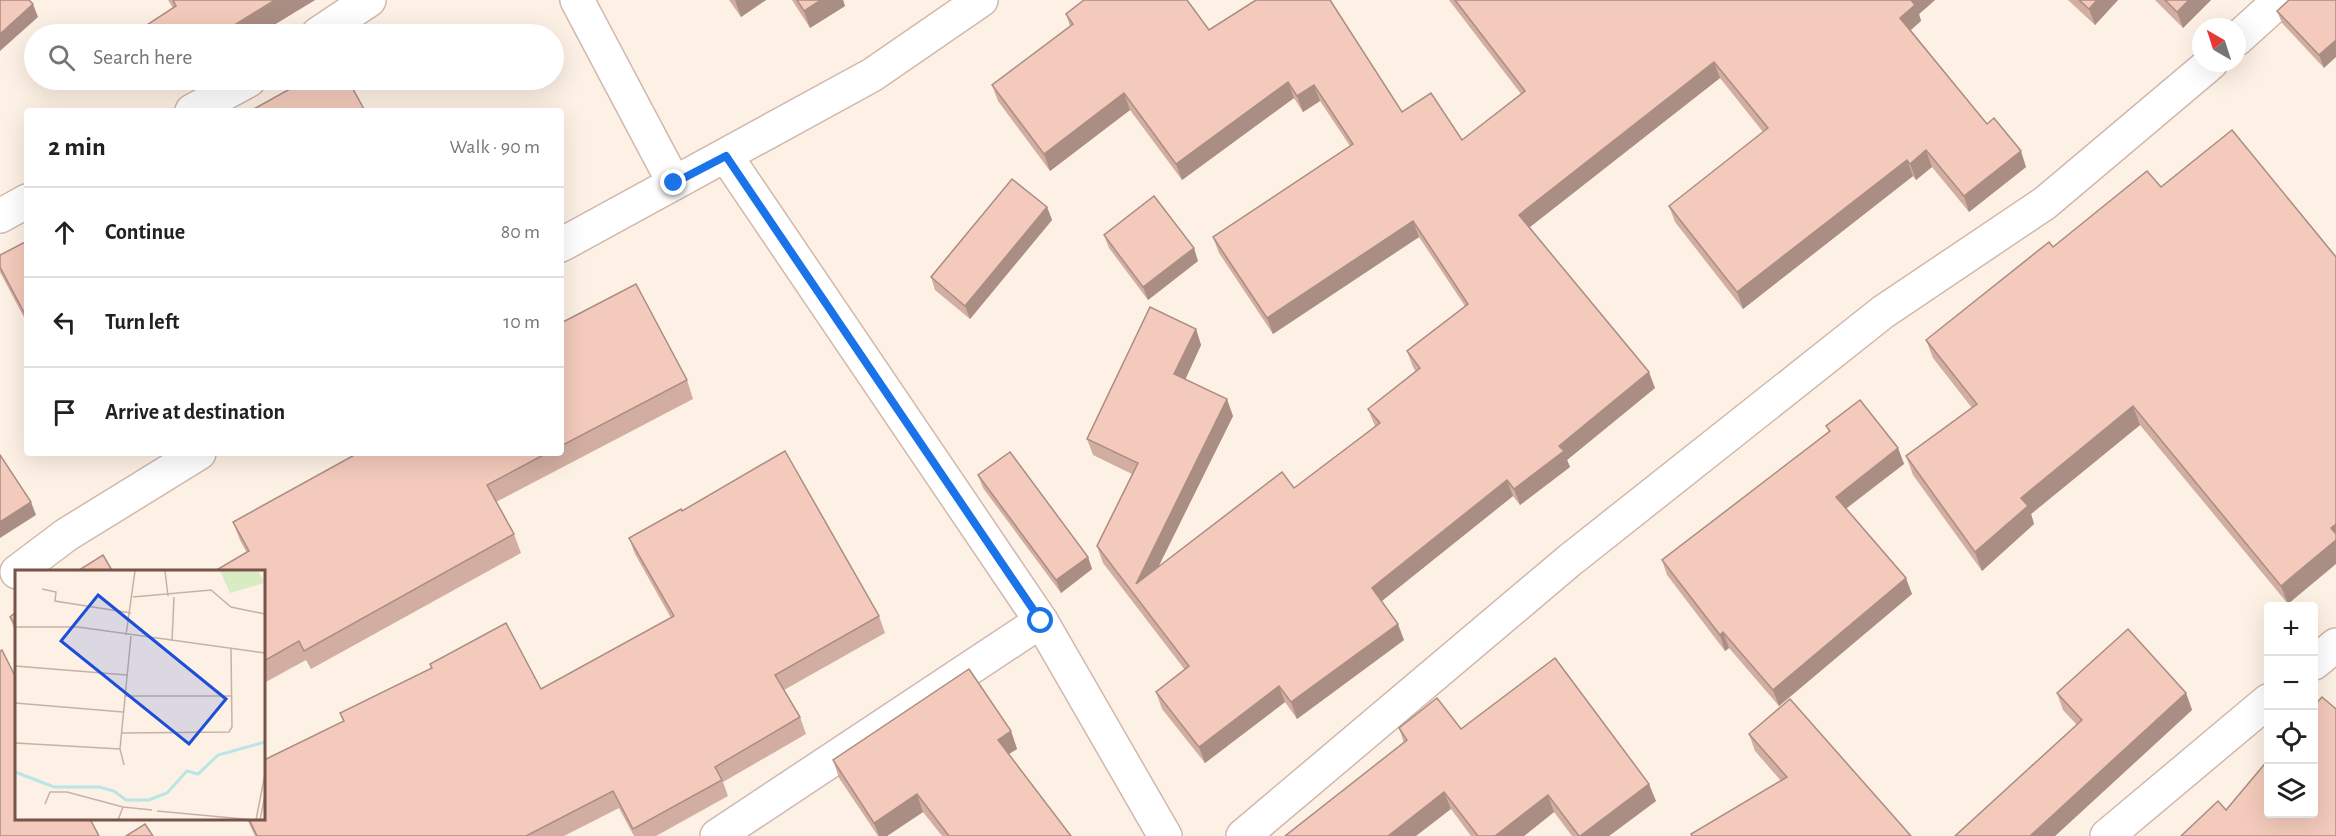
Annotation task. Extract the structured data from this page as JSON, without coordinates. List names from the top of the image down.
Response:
{
  "north": "top left",
  "page": {
    "search": "Search here",
    "heading": ["2 min", "Walk · 90 m"],
    "list": [
      ["Continue", "80 m"],
      ["Turn left", "10 m"],
      "Arrive at destination"
    ],
    "map_buttons": ["+", "−"]
  }
}
